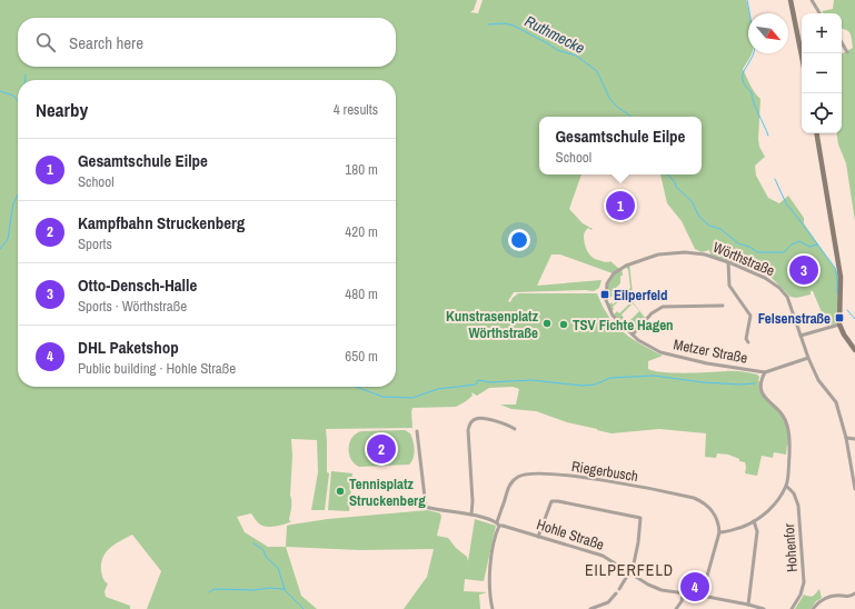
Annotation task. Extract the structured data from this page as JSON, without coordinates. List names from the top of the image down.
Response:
{
  "streets": {
    "street": [
      "Wörthstraße",
      "Metzer Straße",
      "Riegerbusch",
      "Hohle Straße",
      "Hohenfor"
    ]
  },
  "crossings": [
    ["Wörthstraße", "Metzer Straße"],
    ["Riegerbusch", "Hohle Straße"]
  ],
  "districts": ["EILPERFELD"],
  "water": ["Ruthmecke"],
  "places": {
    "transit": ["Eilperfeld", "Felsenstraße"],
    "other": ["Kunstrasenplatz Wörthstraße", "TSV Fichte Hagen", "Tennisplatz Struckenberg"]
  },
  "north": "bottom right",
  "page": {
    "map_buttons": ["+", "−"],
    "search": "Search here",
    "heading": ["Nearby", "4 results"],
    "popup": ["Gesamtschule Eilpe", "School"],
    "list": [
      {
        "mark": "1",
        "name": "Gesamtschule Eilpe",
        "note": "School",
        "value": "180 m"
      },
      {
        "mark": "2",
        "name": "Kampfbahn Struckenberg",
        "note": "Sports",
        "value": "420 m"
      },
      {
        "mark": "3",
        "name": "Otto-Densch-Halle",
        "note": "Sports · Wörthstraße",
        "value": "480 m"
      },
      {
        "mark": "4",
        "name": "DHL Paketshop",
        "note": "Public building · Hohle Straße",
        "value": "650 m"
      }
    ],
    "pins": [
      "1",
      "3",
      "2",
      "4"
    ]
  }
}
